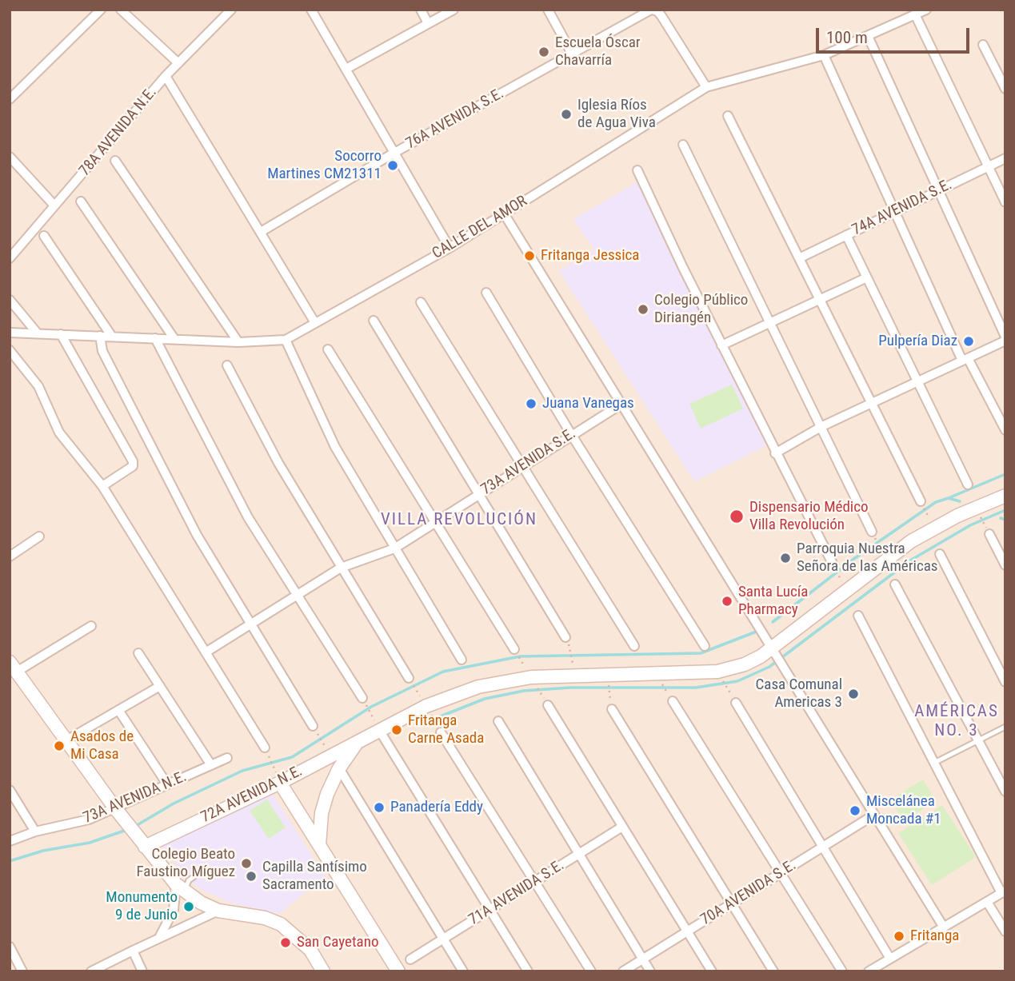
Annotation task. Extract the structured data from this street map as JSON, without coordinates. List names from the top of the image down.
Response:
{
  "streets": {
    "street": [
      "76A AVENIDA S.E.",
      "78A AVENIDA N.E.",
      "74A AVENIDA S.E.",
      "CALLE DEL AMOR",
      "73A AVENIDA S.E.",
      "72A AVENIDA N.E.",
      "73A AVENIDA N.E.",
      "71A AVENIDA S.E.",
      "70A AVENIDA S.E."
    ]
  },
  "districts": ["VILLA REVOLUCIÓN", "AMÉRICAS NO. 3"],
  "places": [
    "Escuela Óscar Chavarría",
    "Iglesia Ríos de Agua Viva",
    "Socorro Martines CM21311",
    "Fritanga Jessica",
    "Colegio Público Diriangén",
    "Pulpería Diaz",
    "Juana Vanegas",
    "Dispensario Médico Villa Revolución",
    "Parroquia Nuestra Señora de las Américas",
    "Santa Lucía Pharmacy",
    "Casa Comunal Americas 3",
    "Fritanga Carne Asada",
    "Asados de Mi Casa",
    "Panadería Eddy",
    "Miscelánea Moncada #1",
    "Colegio Beato Faustino Míguez",
    "Capilla Santísimo Sacramento",
    "Monumento 9 de Junio",
    "Fritanga",
    "San Cayetano"
  ],
  "scale_bar": "100 m"
}
